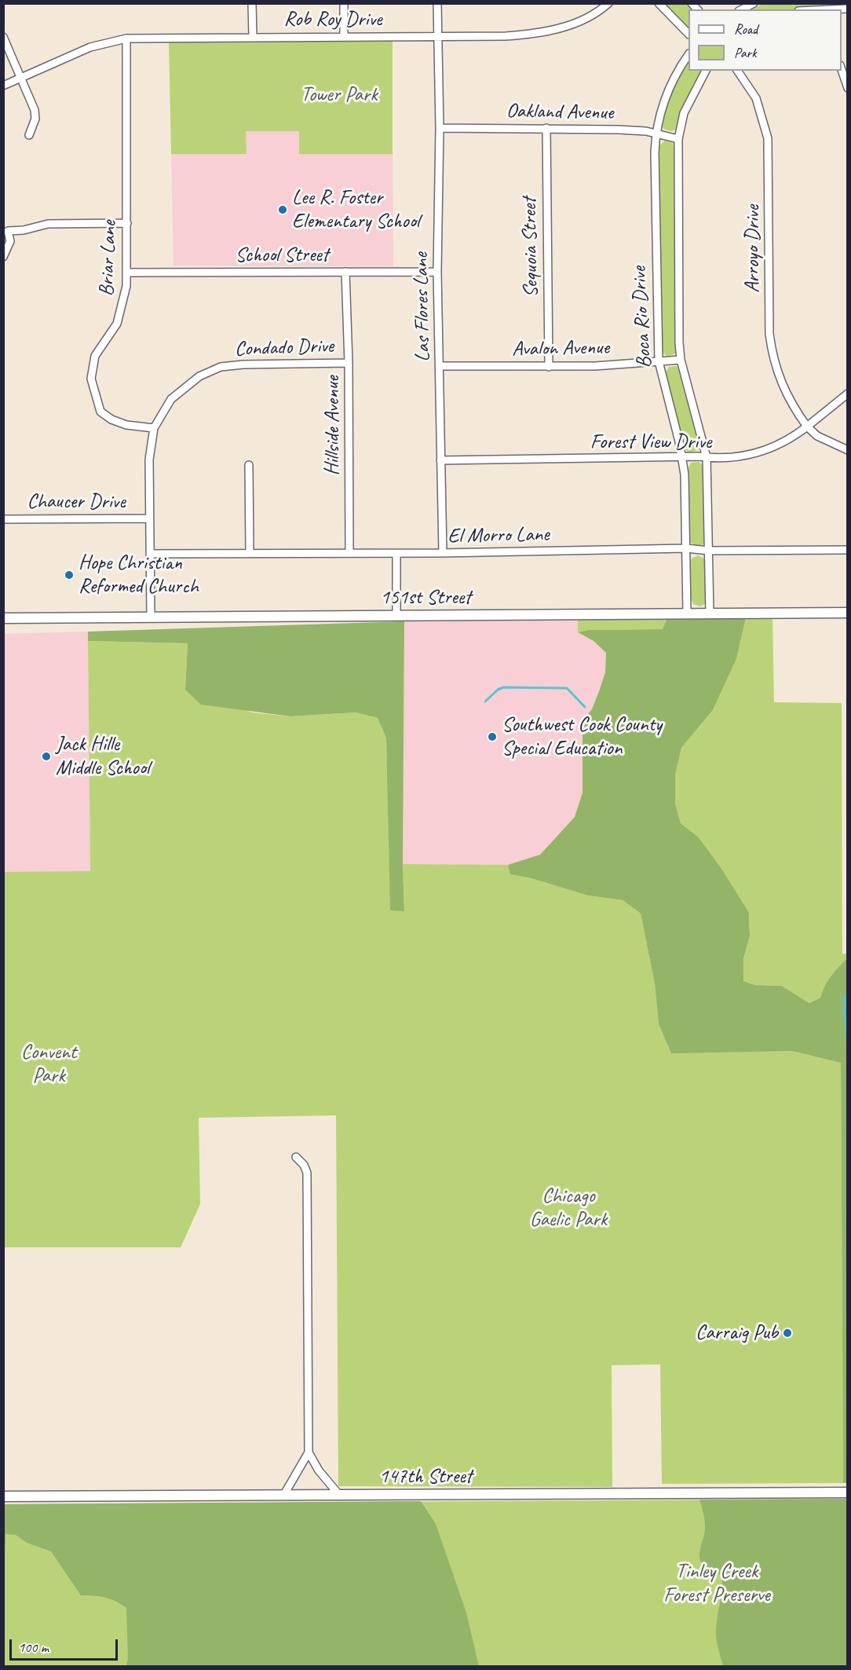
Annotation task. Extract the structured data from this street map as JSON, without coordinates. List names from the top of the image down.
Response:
{
  "streets": {
    "street": [
      "Rob Roy Drive",
      "Oakland Avenue",
      "Sequoia Street",
      "Arroyo Drive",
      "School Street",
      "Briar Lane",
      "Las Flores Lane",
      "Boca Rio Drive",
      "Condado Drive",
      "Avalon Avenue",
      "Hillside Avenue",
      "Forest View Drive",
      "Chaucer Drive",
      "El Morro Lane",
      "151st Street",
      "147th Street"
    ]
  },
  "crossings": [
    ["Rob Roy Drive", "Briar Lane"],
    ["Rob Roy Drive", "Las Flores Lane"],
    ["Oakland Avenue", "Sequoia Street"],
    ["Oakland Avenue", "Las Flores Lane"],
    ["Oakland Avenue", "Boca Rio Drive"],
    ["Sequoia Street", "Avalon Avenue"],
    ["Arroyo Drive", "Forest View Drive"],
    ["School Street", "Briar Lane"],
    ["School Street", "Las Flores Lane"],
    ["School Street", "Hillside Avenue"],
    ["Briar Lane", "Condado Drive"],
    ["Las Flores Lane", "Avalon Avenue"],
    ["Las Flores Lane", "Forest View Drive"],
    ["Las Flores Lane", "El Morro Lane"],
    ["Boca Rio Drive", "Avalon Avenue"],
    ["Boca Rio Drive", "Forest View Drive"],
    ["Boca Rio Drive", "El Morro Lane"],
    ["Boca Rio Drive", "151st Street"],
    ["Condado Drive", "Hillside Avenue"],
    ["Condado Drive", "Chaucer Drive"],
    ["Condado Drive", "El Morro Lane"],
    ["Condado Drive", "151st Street"],
    ["Hillside Avenue", "El Morro Lane"]
  ],
  "parks": [
    "Tower Park",
    "Convent Park",
    "Chicago Gaelic Park",
    "Tinley Creek Forest Preserve"
  ],
  "places": [
    "Lee R. Foster Elementary School",
    "Hope Christian Reformed Church",
    "Southwest Cook County Special Education",
    "Jack Hille Middle School",
    "Carraig Pub"
  ],
  "legend": ["Road", "Park"],
  "scale_bar": "100 m"
}
